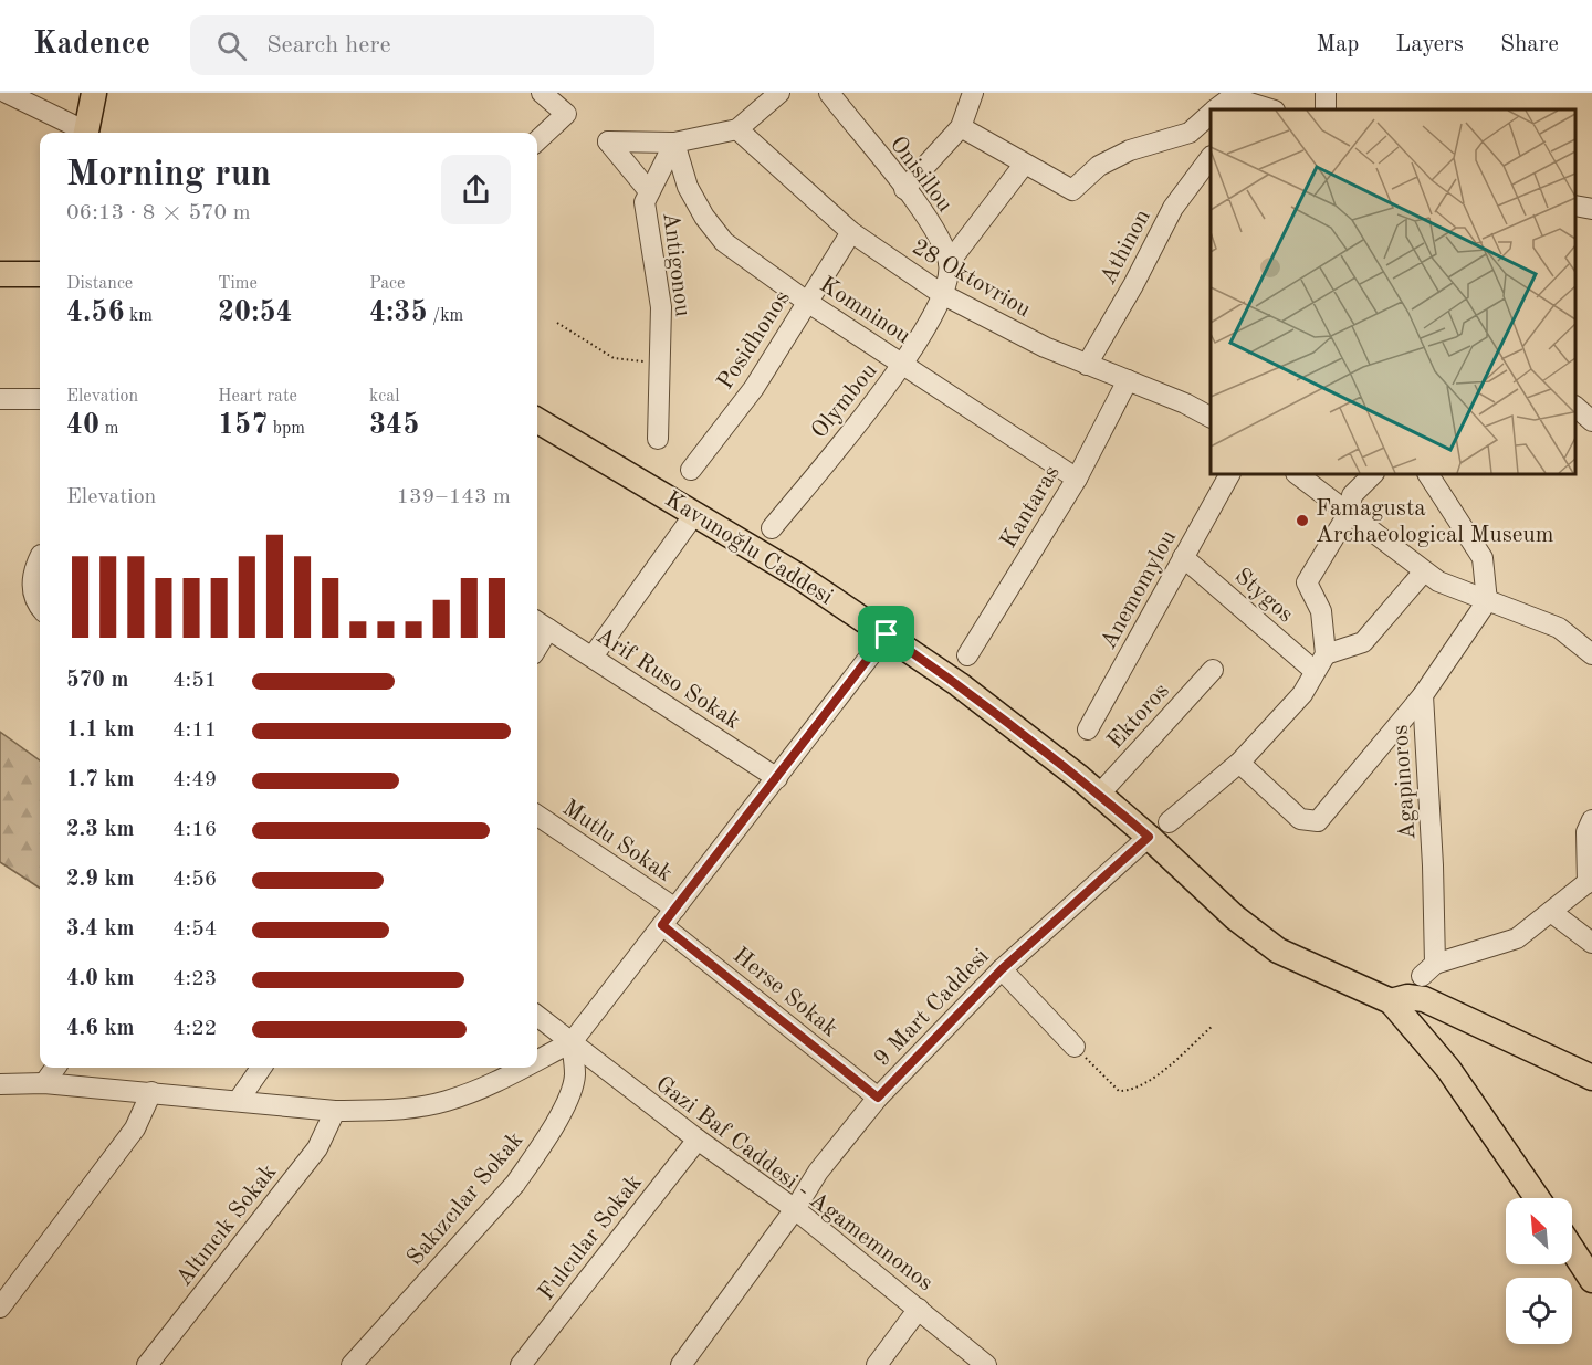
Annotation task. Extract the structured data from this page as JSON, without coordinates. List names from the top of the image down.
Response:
{
  "streets": {
    "main road": ["Kavunoğlu Caddesi"],
    "street": [
      "Onisillou",
      "Athinon",
      "Antigonou",
      "28 Oktovriou",
      "Komninou",
      "Posidhonos",
      "Olymbou",
      "Kantaras",
      "Anemomylou",
      "Stygos",
      "Arif Ruso Sokak",
      "Ektoros",
      "Agapinoros",
      "Mutlu Sokak",
      "Herse Sokak",
      "9 Mart Caddesi",
      "Gazi Baf Caddesi - Agamemnonos",
      "Sakızcılar Sokak",
      "Altıncık Sokak",
      "Fulcular Sokak"
    ]
  },
  "crossings": [
    ["Athinon", "28 Oktovriou"],
    ["Antigonou", "Komninou"],
    ["28 Oktovriou", "Posidhonos"],
    ["28 Oktovriou", "Olymbou"],
    ["28 Oktovriou", "Kantaras"],
    ["Komninou", "Posidhonos"],
    ["Komninou", "Olymbou"],
    ["Komninou", "Kantaras"],
    ["Kavunoğlu Caddesi", "Ektoros"],
    ["Kavunoğlu Caddesi", "9 Mart Caddesi"],
    ["Anemomylou", "Stygos"],
    ["Stygos", "9 Mart Caddesi"],
    ["Herse Sokak", "9 Mart Caddesi"],
    ["9 Mart Caddesi", "Gazi Baf Caddesi - Agamemnonos"],
    ["Gazi Baf Caddesi - Agamemnonos", "Sakızcılar Sokak"],
    ["Gazi Baf Caddesi - Agamemnonos", "Fulcular Sokak"]
  ],
  "places": ["Famagusta Archaeological Museum"],
  "north": "top left",
  "page": {
    "header": "Kadence",
    "search": "Search here",
    "nav": ["Map", "Layers", "Share"],
    "heading": ["Morning run", "06:13 · 8 × 570 m"],
    "stats": [
      ["Distance", "4.56 km"],
      ["Time", "20:54"],
      ["Pace", "4:35 /km"],
      ["Elevation", "40 m"],
      ["Heart rate", "157 bpm"],
      ["kcal", "345"]
    ],
    "chart": ["Elevation", "139–143 m"],
    "list": [
      {
        "name": "570 m",
        "note": "4:51"
      },
      {
        "name": "1.1 km",
        "note": "4:11"
      },
      {
        "name": "1.7 km",
        "note": "4:49"
      },
      {
        "name": "2.3 km",
        "note": "4:16"
      },
      {
        "name": "2.9 km",
        "note": "4:56"
      },
      {
        "name": "3.4 km",
        "note": "4:54"
      },
      {
        "name": "4.0 km",
        "note": "4:23"
      },
      {
        "name": "4.6 km",
        "note": "4:22"
      }
    ]
  }
}
